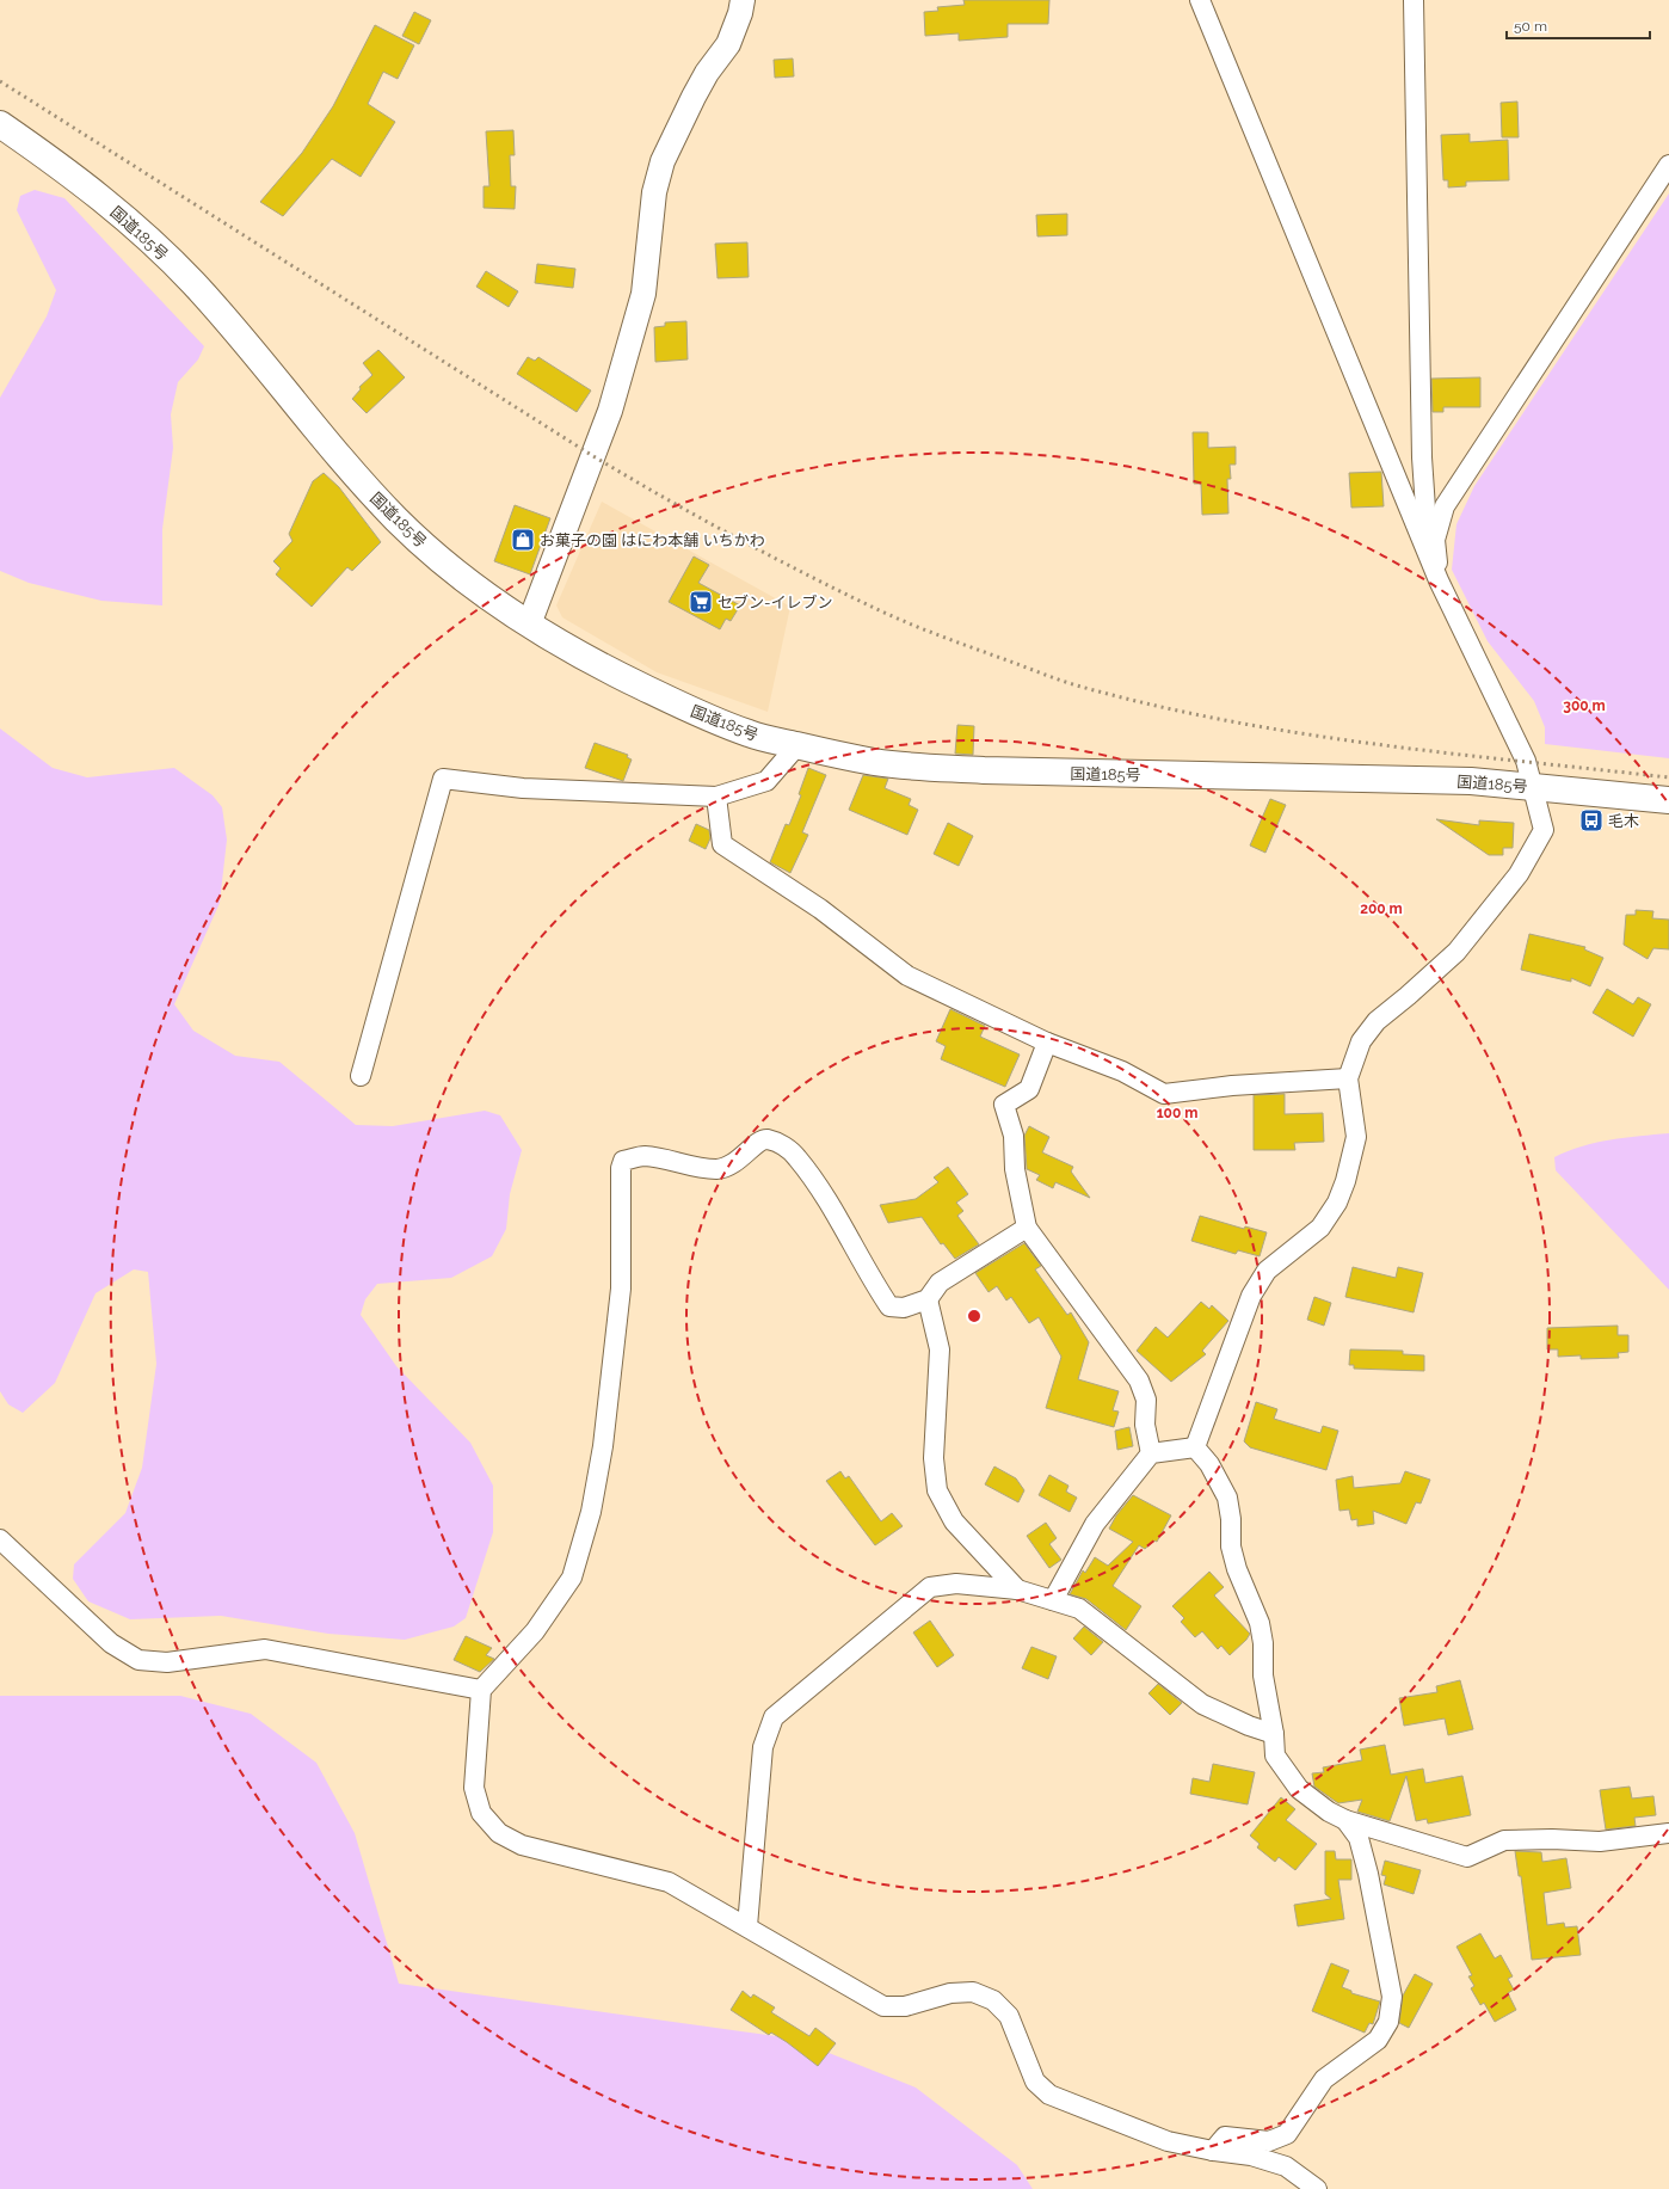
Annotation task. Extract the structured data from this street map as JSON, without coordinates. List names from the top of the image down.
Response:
{
  "streets": {
    "highway": ["国道185号"]
  },
  "places": {
    "shop": ["お菓子の園 はにわ本舗 いちかわ"],
    "supermarket": ["セブン-イレブン"],
    "bus stop": ["毛木"]
  },
  "scale_bar": "50 m",
  "rings": ["300 m", "200 m", "100 m"]
}
